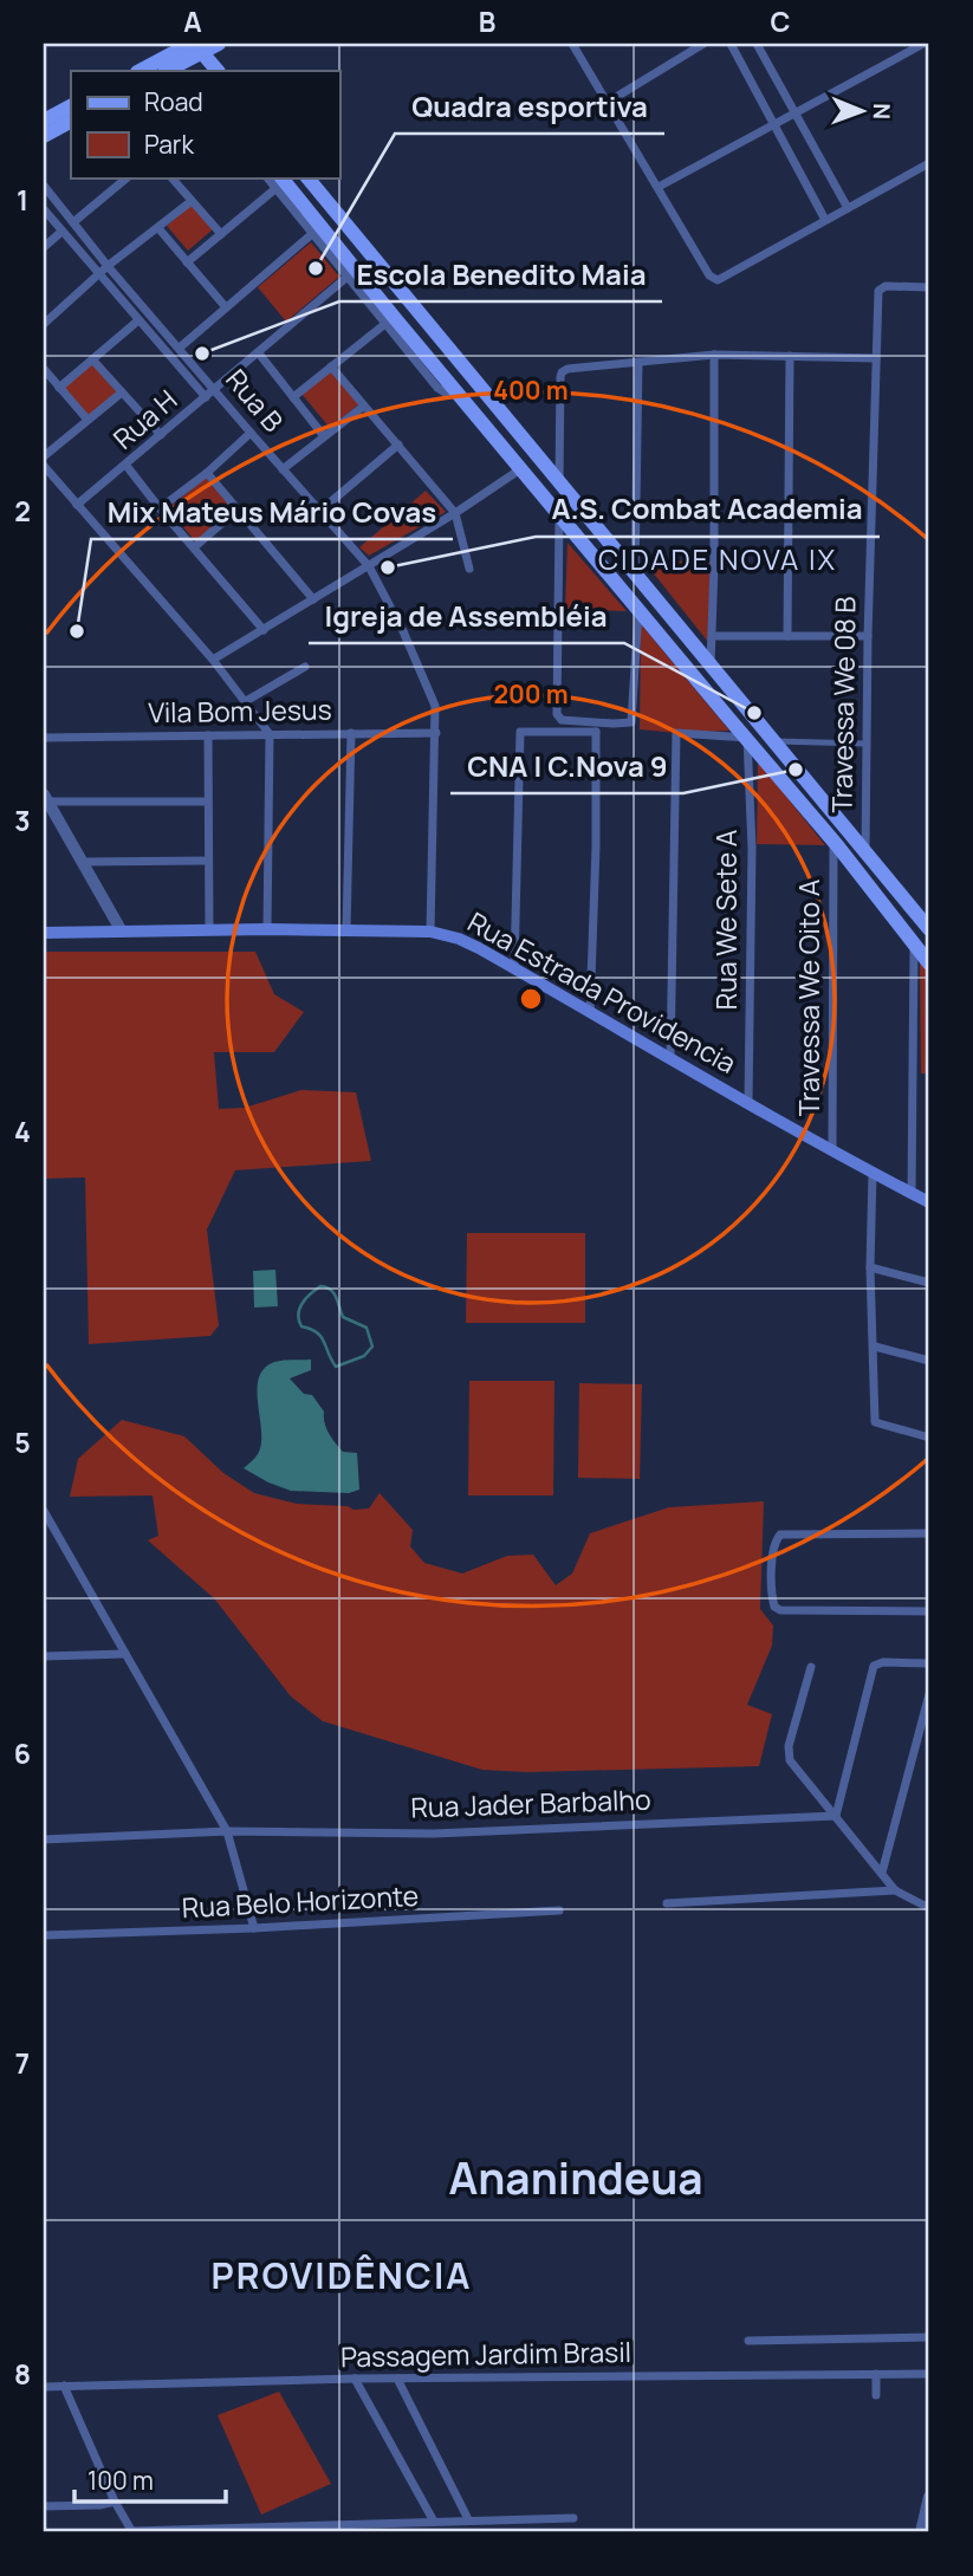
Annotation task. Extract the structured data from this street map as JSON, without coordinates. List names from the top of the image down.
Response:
{
  "streets": {
    "main road": ["Rua Estrada Providencia"],
    "street": [
      "Rua B",
      "Rua H",
      "Travessa We 08 B",
      "Vila Bom Jesus",
      "Rua We Sete A",
      "Travessa We Oito A",
      "Rua Jader Barbalho",
      "Rua Belo Horizonte",
      "Passagem Jardim Brasil"
    ]
  },
  "crossings": [
    ["Rua B", "Rua H"],
    ["Rua B", "Vila Bom Jesus"],
    ["Rua B", "Rua Estrada Providencia"],
    ["Rua We Sete A", "Rua Estrada Providencia"],
    ["Rua Estrada Providencia", "Travessa We Oito A"]
  ],
  "districts": ["CIDADE NOVA IX", "Ananindeua", "PROVIDÊNCIA"],
  "places": [
    "Quadra esportiva",
    "Escola Benedito Maia",
    "A.S. Combat Academia",
    "Mix Mateus Mário Covas",
    "Igreja de Assembléia",
    "CNA | C.Nova 9"
  ],
  "legend": ["Road", "Park"],
  "scale_bar": "100 m",
  "north": "right",
  "grid": {
    "columns": ["A", "B", "C"],
    "rows": [
      "1",
      "2",
      "3",
      "4",
      "5",
      "6",
      "7",
      "8"
    ]
  },
  "rings": ["400 m", "200 m"]
}
